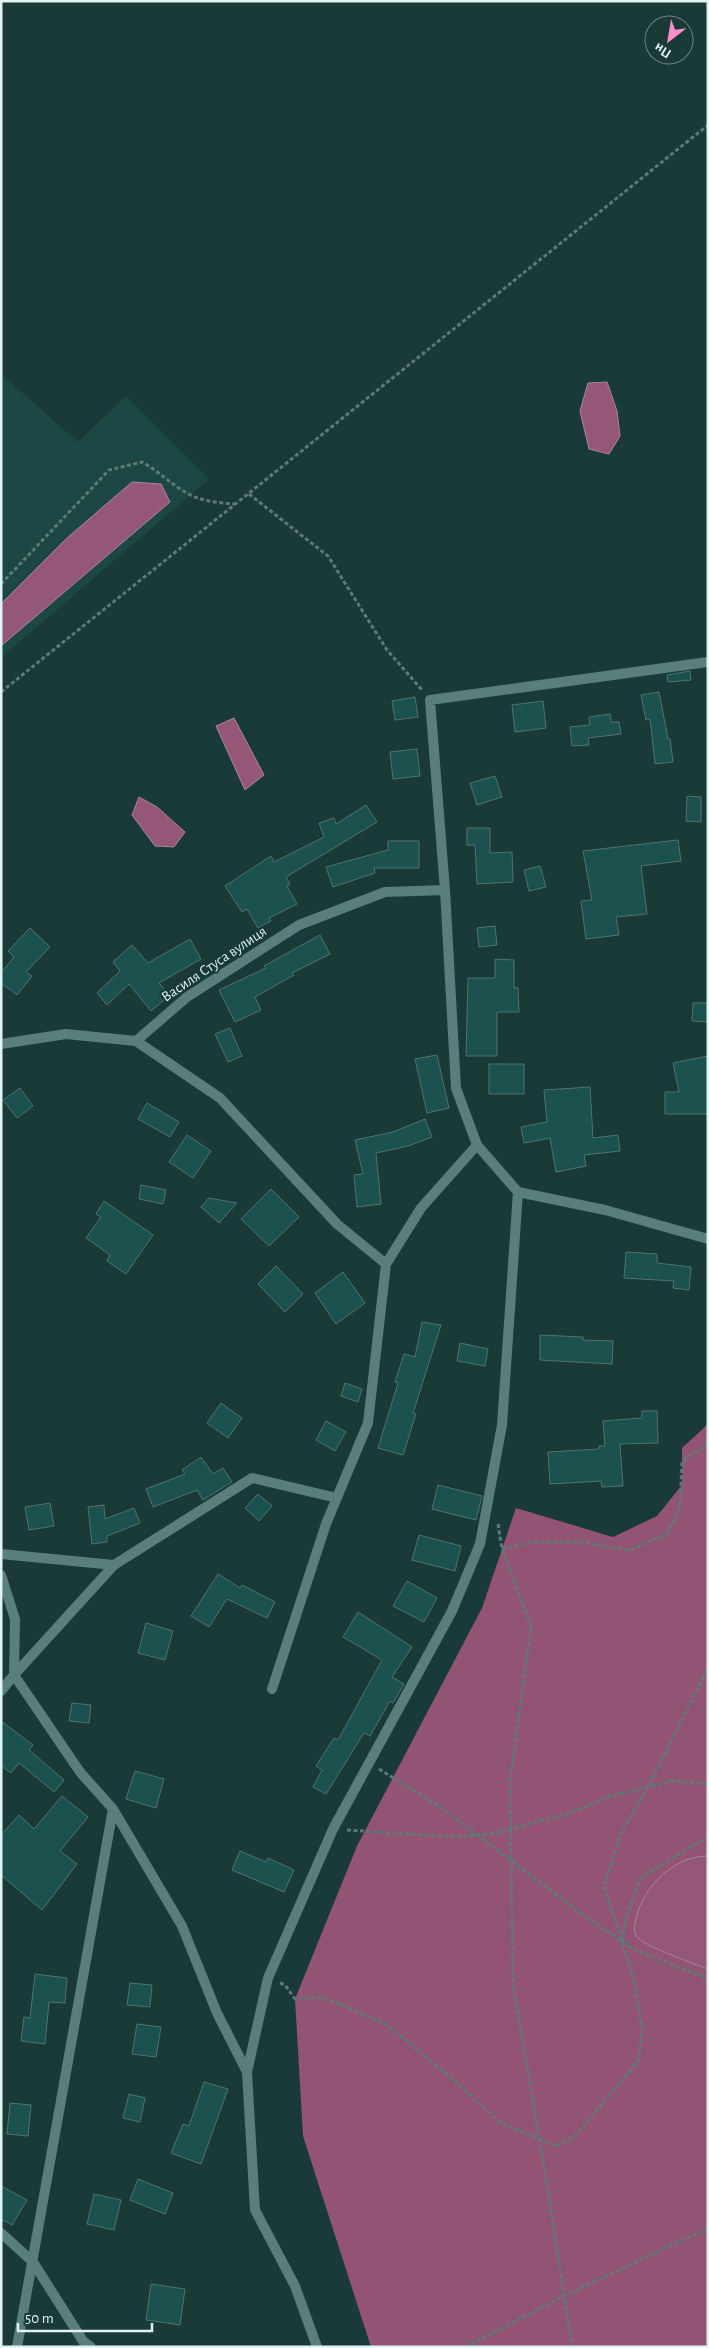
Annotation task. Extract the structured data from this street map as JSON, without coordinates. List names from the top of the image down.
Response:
{
  "streets": {
    "street": ["Василя Стуса вулиця"]
  },
  "scale_bar": "50 m",
  "north": "bottom left"
}
